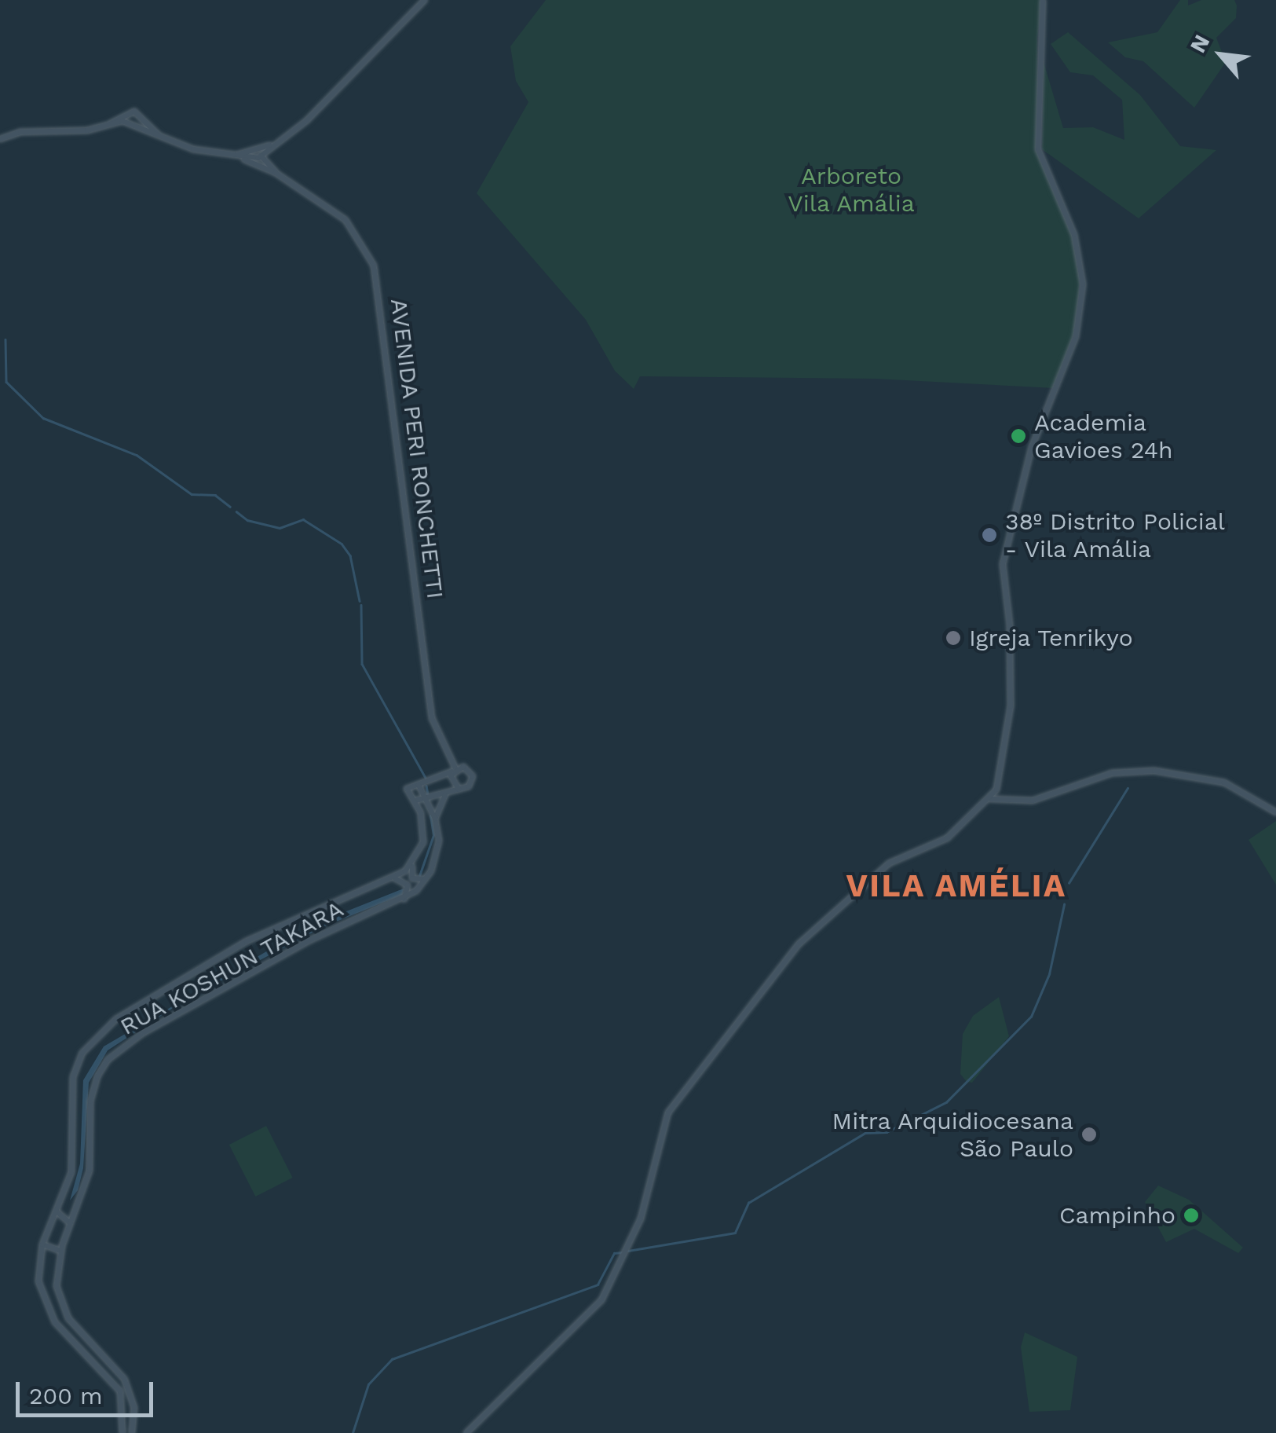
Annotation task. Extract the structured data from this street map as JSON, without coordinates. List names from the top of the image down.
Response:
{
  "streets": {
    "main road": ["AVENIDA PERI RONCHETTI", "RUA KOSHUN TAKARA"]
  },
  "districts": ["VILA AMÉLIA"],
  "parks": ["Arboreto Vila Amália"],
  "places": [
    "Academia Gavioes 24h",
    "38º Distrito Policial - Vila Amália",
    "Igreja Tenrikyo",
    "Mitra Arquidiocesana São Paulo",
    "Campinho"
  ],
  "scale_bar": "200 m",
  "north": "top left"
}
